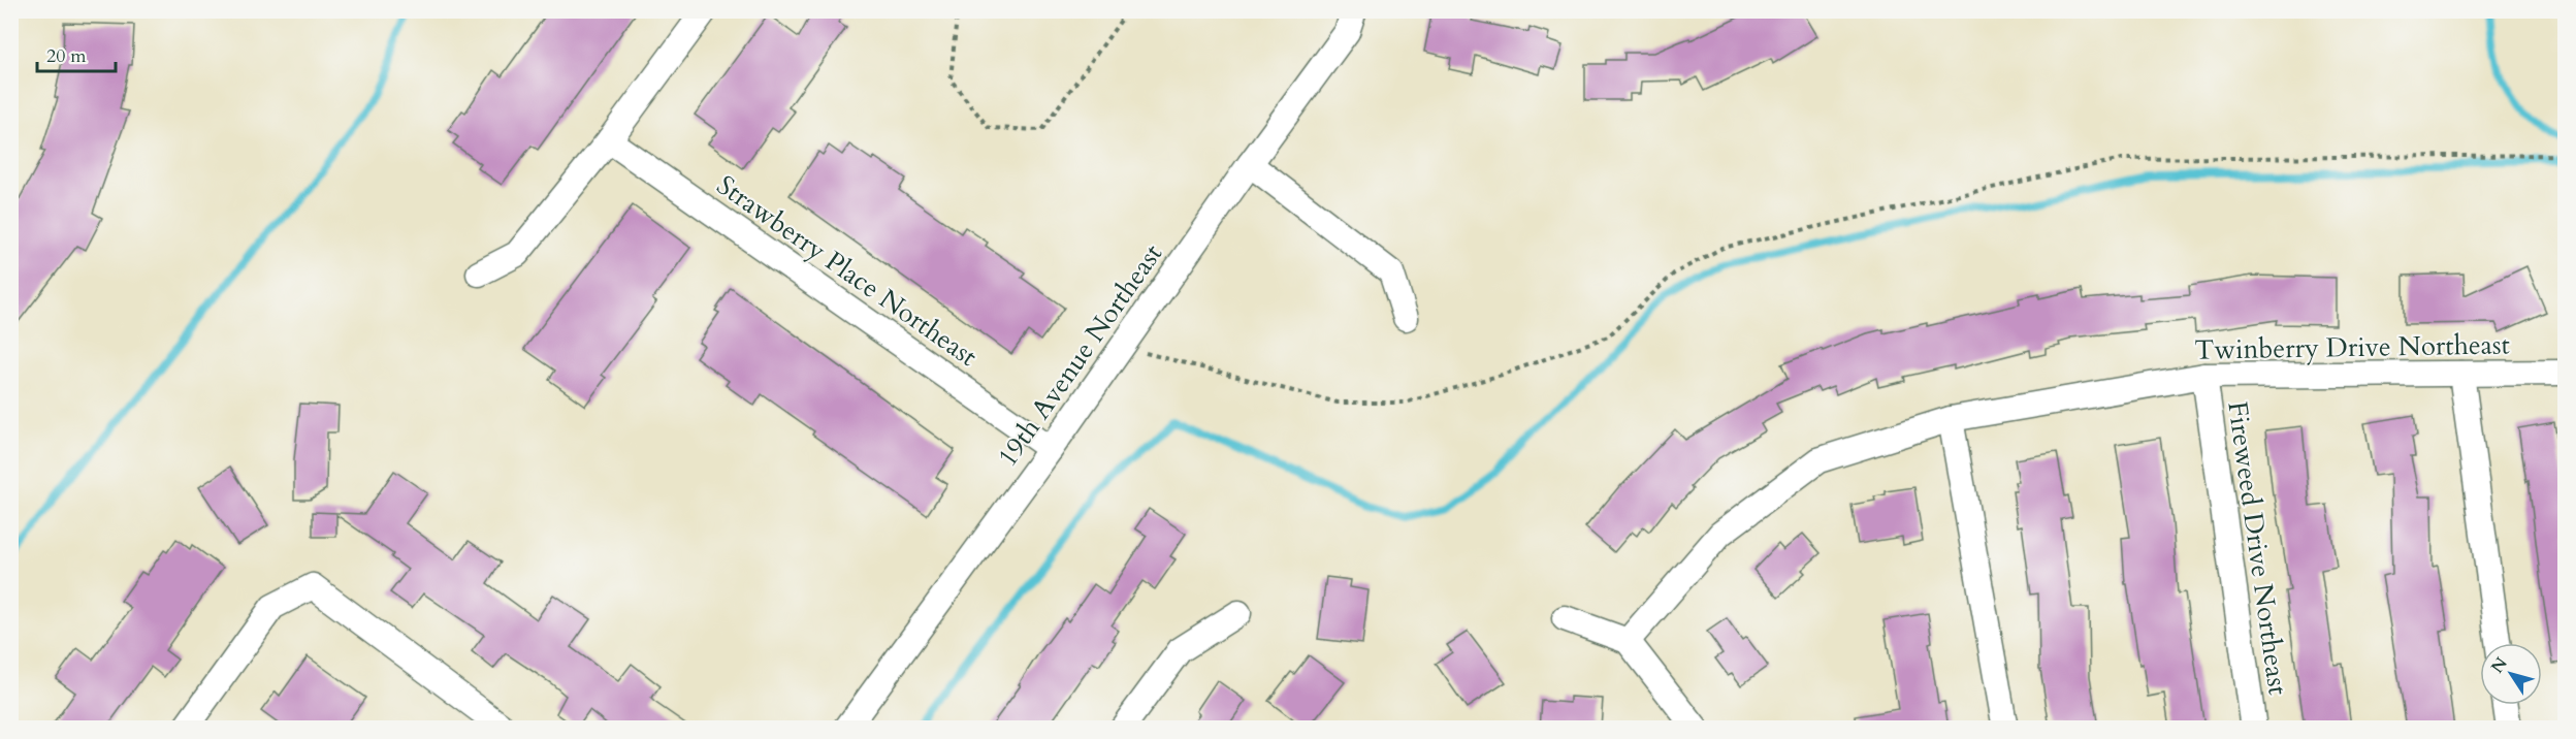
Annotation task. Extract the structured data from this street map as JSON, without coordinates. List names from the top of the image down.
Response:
{
  "streets": {
    "street": [
      "Strawberry Place Northeast",
      "Twinberry Drive Northeast",
      "19th Avenue Northeast",
      "Fireweed Drive Northeast"
    ]
  },
  "crossings": [
    ["Strawberry Place Northeast", "19th Avenue Northeast"],
    ["Twinberry Drive Northeast", "Fireweed Drive Northeast"]
  ],
  "scale_bar": "20 m",
  "north": "top left"
}
